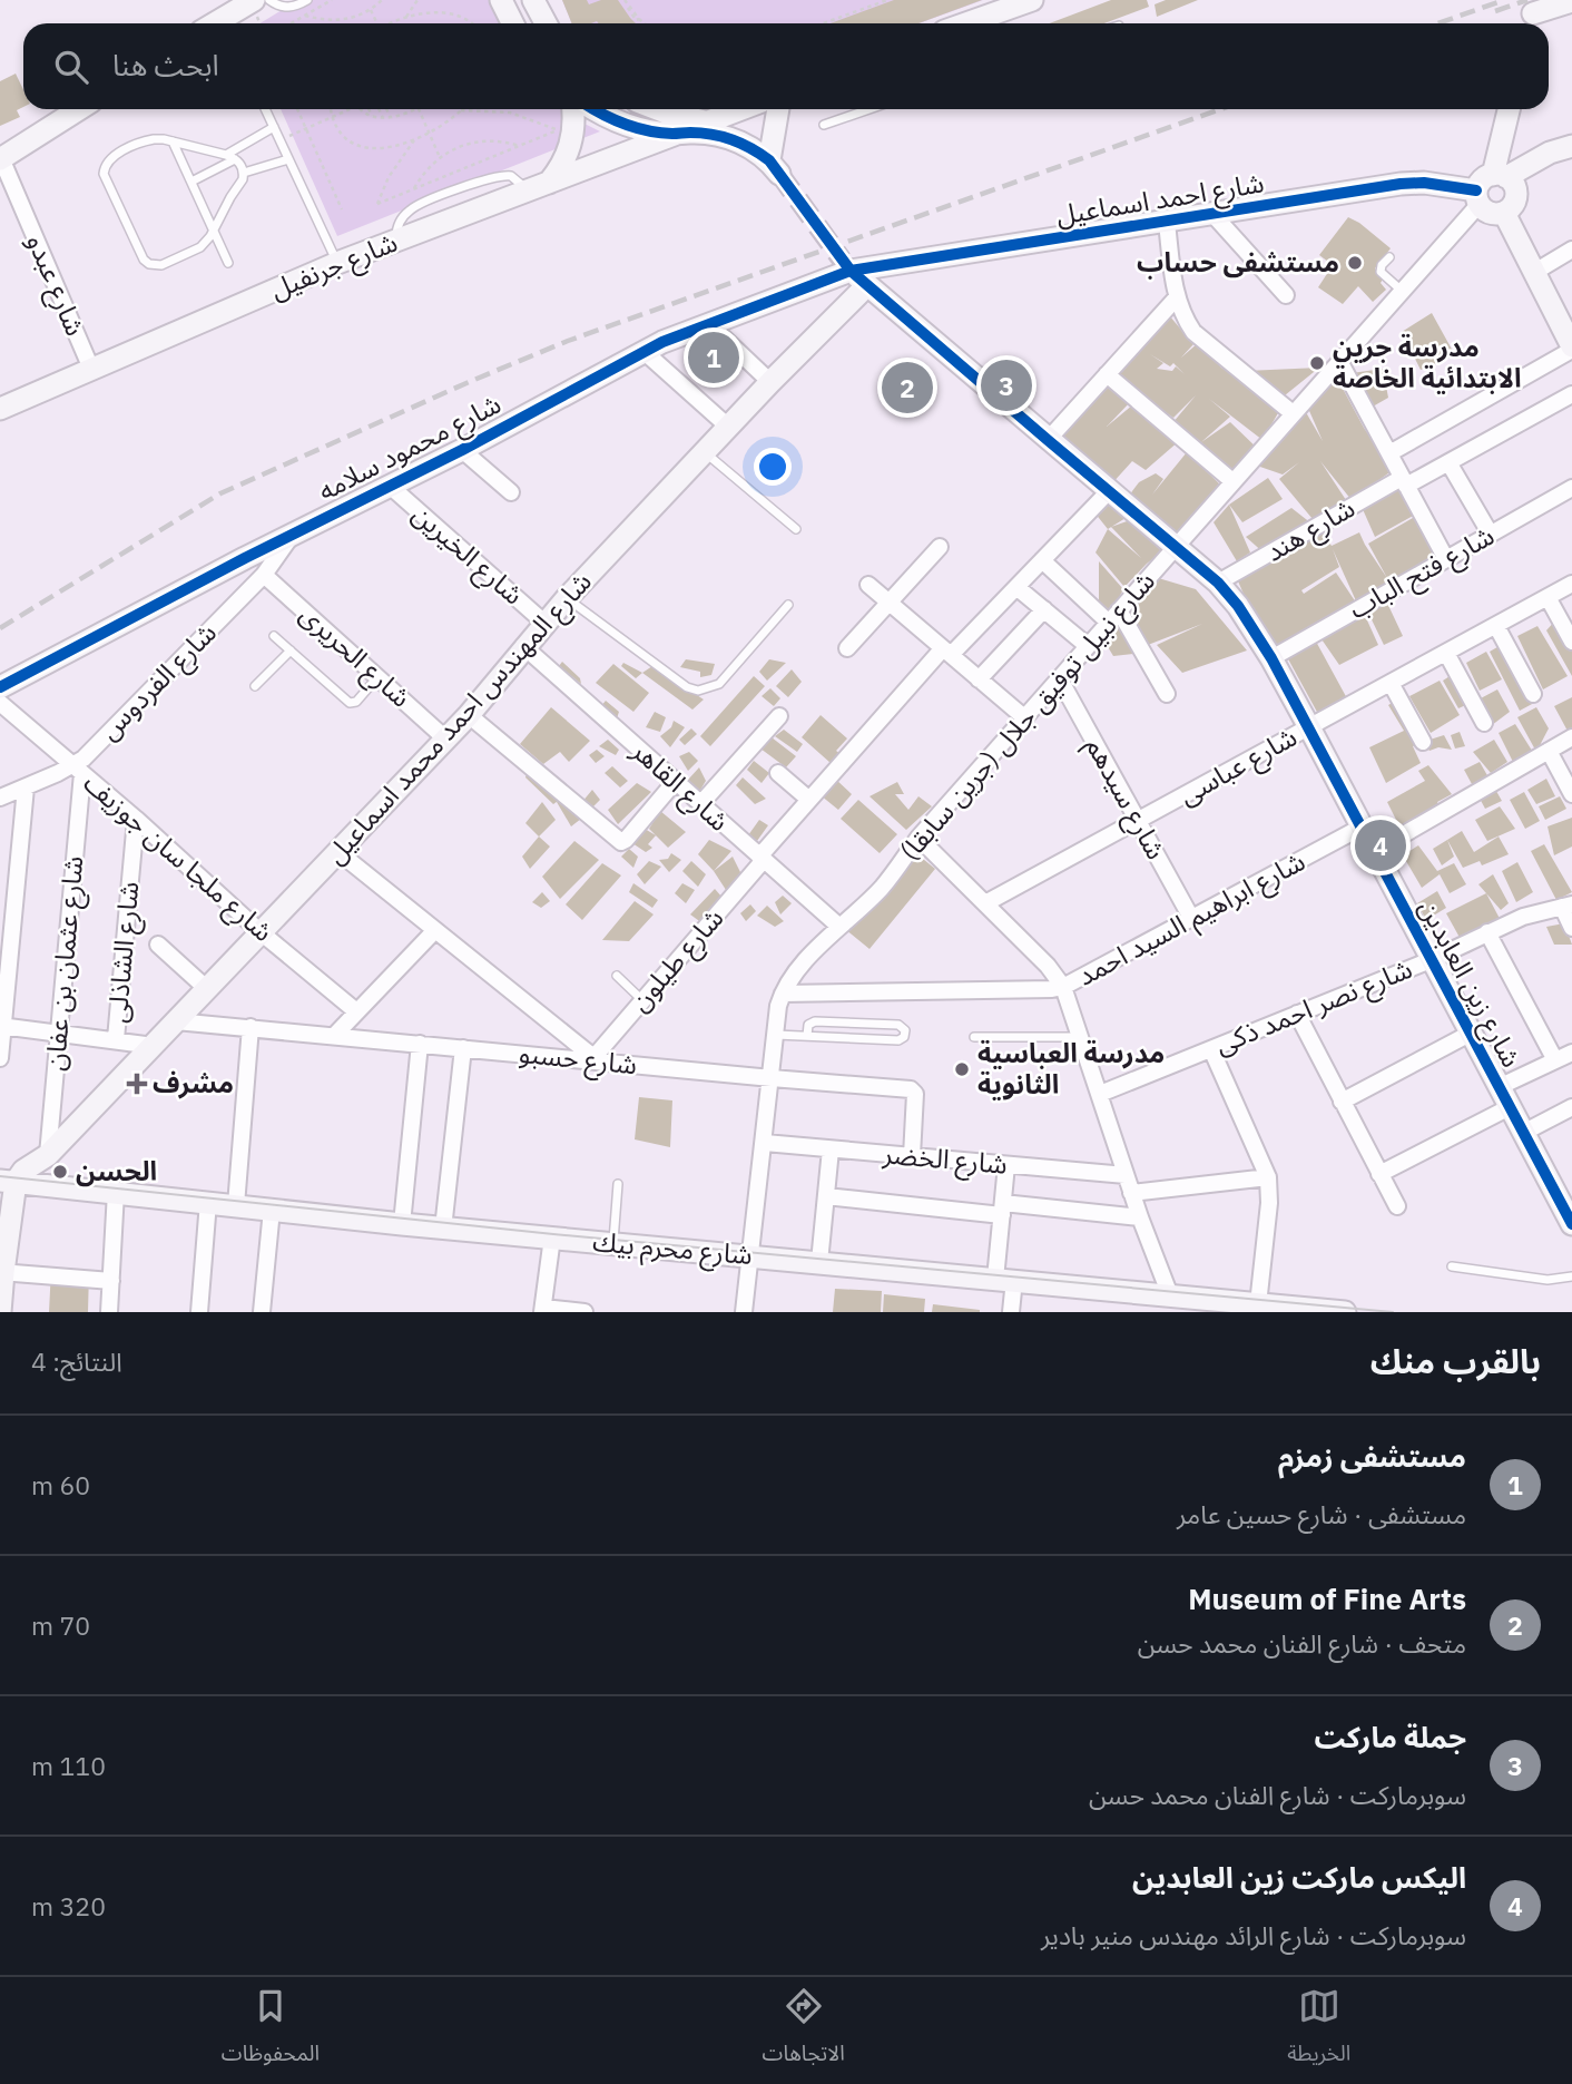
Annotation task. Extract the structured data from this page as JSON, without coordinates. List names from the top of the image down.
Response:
{
  "streets": {
    "street": [
      "شارع احمد اسماعيل",
      "شارع جرنفيل",
      "شارع عبدو",
      "شارع محمود سلامه",
      "شارع هند",
      "شارع الخيرين",
      "شارع فتح الباب",
      "شارع الحريرى",
      "شارع الفردوس",
      "شارع نبيل توفيق جلال (جرين سابقا)",
      "شارع المهندس احمد محمد اسماعيل",
      "شارع عباسى",
      "شارع القاهر",
      "شارع سيدهم",
      "شارع ملجا سان جوزيف",
      "شارع ابراهيم السيد احمد",
      "شارع الشاذلى",
      "شارع طيلون",
      "شارع عثمان بن عفان",
      "شارع زين العابدين",
      "شارع نصر احمد ذكى",
      "شارع حسبو",
      "شارع الخضر",
      "شارع محرم بيك"
    ]
  },
  "crossings": [
    ["شارع احمد اسماعيل", "شارع محمود سلامه"],
    ["شارع احمد اسماعيل", "شارع نبيل توفيق جلال (جرين سابقا)"],
    ["شارع احمد اسماعيل", "شارع المهندس احمد محمد اسماعيل"],
    ["شارع احمد اسماعيل", "شارع زين العابدين"],
    ["شارع جرنفيل", "شارع عبدو"],
    ["شارع محمود سلامه", "شارع الخيرين"],
    ["شارع محمود سلامه", "شارع الفردوس"],
    ["شارع محمود سلامه", "شارع المهندس احمد محمد اسماعيل"],
    ["شارع محمود سلامه", "شارع زين العابدين"],
    ["شارع هند", "شارع زين العابدين"],
    ["شارع الخيرين", "شارع المهندس احمد محمد اسماعيل"],
    ["شارع فتح الباب", "شارع زين العابدين"],
    ["شارع الحريرى", "شارع الفردوس"],
    ["شارع الحريرى", "شارع المهندس احمد محمد اسماعيل"],
    ["شارع الفردوس", "شارع ملجا سان جوزيف"],
    ["شارع الفردوس", "شارع عثمان بن عفان"],
    ["شارع نبيل توفيق جلال (جرين سابقا)", "شارع القاهر"],
    ["شارع نبيل توفيق جلال (جرين سابقا)", "شارع سيدهم"],
    ["شارع نبيل توفيق جلال (جرين سابقا)", "شارع ابراهيم السيد احمد"],
    ["شارع نبيل توفيق جلال (جرين سابقا)", "شارع زين العابدين"],
    ["شارع نبيل توفيق جلال (جرين سابقا)", "شارع حسبو"],
    ["شارع نبيل توفيق جلال (جرين سابقا)", "شارع الخضر"],
    ["شارع نبيل توفيق جلال (جرين سابقا)", "شارع محرم بيك"],
    ["شارع المهندس احمد محمد اسماعيل", "شارع القاهر"],
    ["شارع المهندس احمد محمد اسماعيل", "شارع ملجا سان جوزيف"],
    ["شارع المهندس احمد محمد اسماعيل", "شارع عثمان بن عفان"],
    ["شارع المهندس احمد محمد اسماعيل", "شارع زين العابدين"],
    ["شارع المهندس احمد محمد اسماعيل", "شارع حسبو"],
    ["شارع المهندس احمد محمد اسماعيل", "شارع محرم بيك"],
    ["شارع عباسى", "شارع سيدهم"],
    ["شارع عباسى", "شارع زين العابدين"],
    ["شارع القاهر", "شارع طيلون"],
    ["شارع سيدهم", "شارع ابراهيم السيد احمد"],
    ["شارع ملجا سان جوزيف", "شارع الشاذلى"],
    ["شارع ملجا سان جوزيف", "شارع عثمان بن عفان"],
    ["شارع ابراهيم السيد احمد", "شارع زين العابدين"],
    ["شارع طيلون", "شارع زين العابدين"],
    ["شارع طيلون", "شارع حسبو"],
    ["شارع زين العابدين", "شارع نصر احمد ذكى"],
    ["شارع حسبو", "شارع الخضر"]
  ],
  "places": {
    "other": [
      "مستشفى حساب",
      "مدرسة جرين الابتدائية الخاصة",
      "مدرسة العباسية الثانوية",
      "الحسن"
    ],
    "health": ["مشرف"]
  },
  "page": {
    "search": "ابحث هنا",
    "pins": [
      "1",
      "3",
      "2",
      "4"
    ],
    "heading": ["بالقرب منك", "النتائج: 4"],
    "list": [
      {
        "mark": "1",
        "name": "مستشفى زمزم",
        "note": "مستشفى · شارع حسين عامر",
        "value": "60 m"
      },
      {
        "mark": "2",
        "name": "Museum of Fine Arts",
        "note": "متحف · شارع الفنان محمد حسن",
        "value": "70 m"
      },
      {
        "mark": "3",
        "name": "جملة ماركت",
        "note": "سوبرماركت · شارع الفنان محمد حسن",
        "value": "110 m"
      },
      {
        "mark": "4",
        "name": "اليكس ماركت زين العابدين",
        "note": "سوبرماركت · شارع الرائد مهندس منير بادير",
        "value": "320 m"
      }
    ],
    "nav": ["الخريطة", "الاتجاهات", "المحفوظات"]
  }
}
